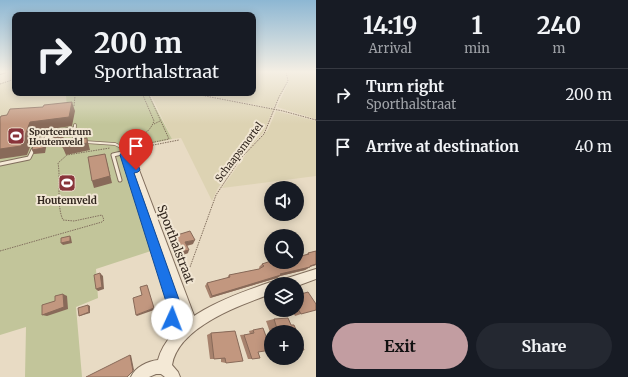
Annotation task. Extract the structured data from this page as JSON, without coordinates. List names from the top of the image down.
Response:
{
  "streets": {
    "street": ["Sporthalstraat"],
    "path": ["Schaapsmortel"]
  },
  "crossings": [
    ["Schaapsmortel", "Sporthalstraat"]
  ],
  "places": {
    "sports": ["Sportcentrum Houtemveld", "Houtemveld"]
  },
  "page": {
    "eta": [
      "14:19",
      "Arrival",
      "1",
      "min",
      "240",
      "m"
    ],
    "turn": ["200 m", "Sporthalstraat"],
    "list": [
      {
        "name": "Turn right",
        "note": "Sporthalstraat",
        "value": "200 m"
      },
      {
        "name": "Arrive at destination",
        "value": "40 m"
      }
    ],
    "map_buttons": "+",
    "buttons": ["Exit", "Share"]
  }
}
